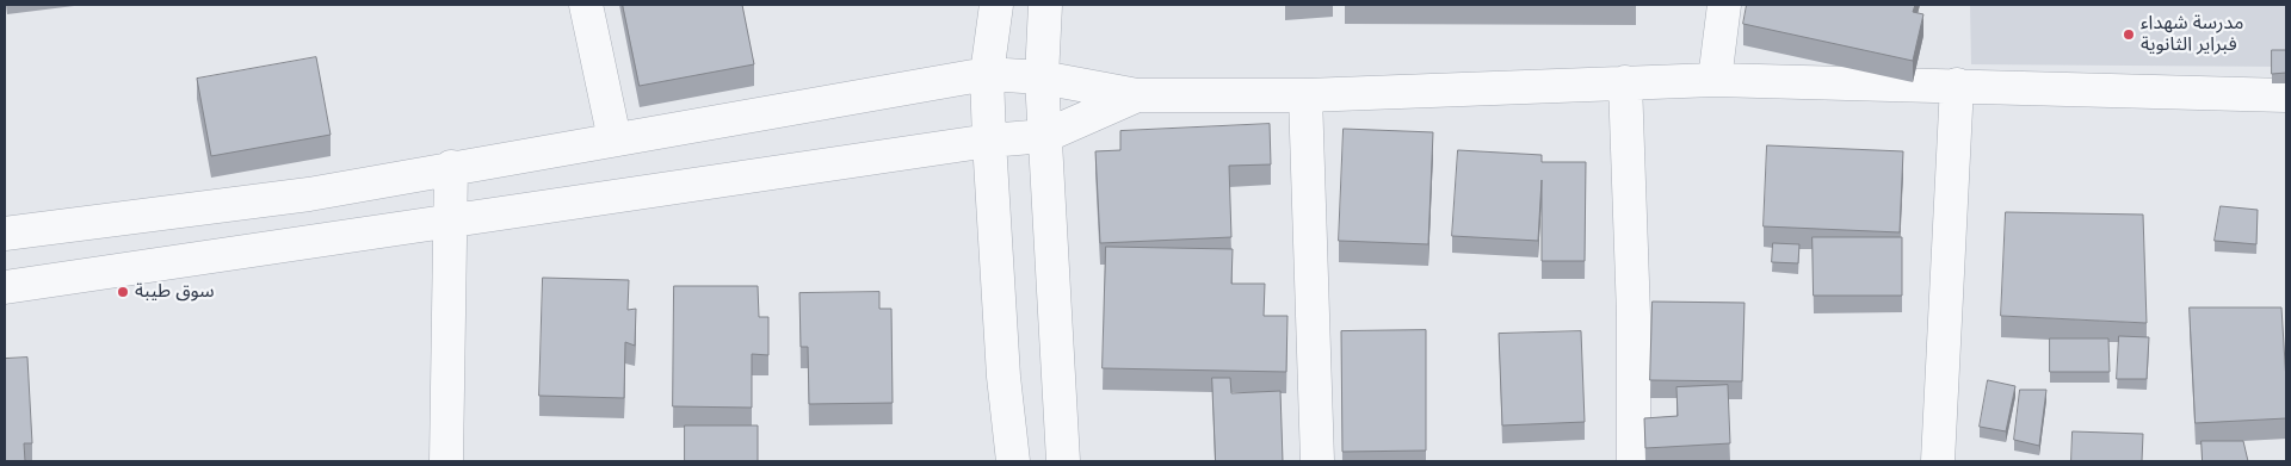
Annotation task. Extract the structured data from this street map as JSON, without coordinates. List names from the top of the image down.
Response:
{
  "places": ["مدرسة شهداء فبراير الثانوية", "سوق طيبة"]
}
